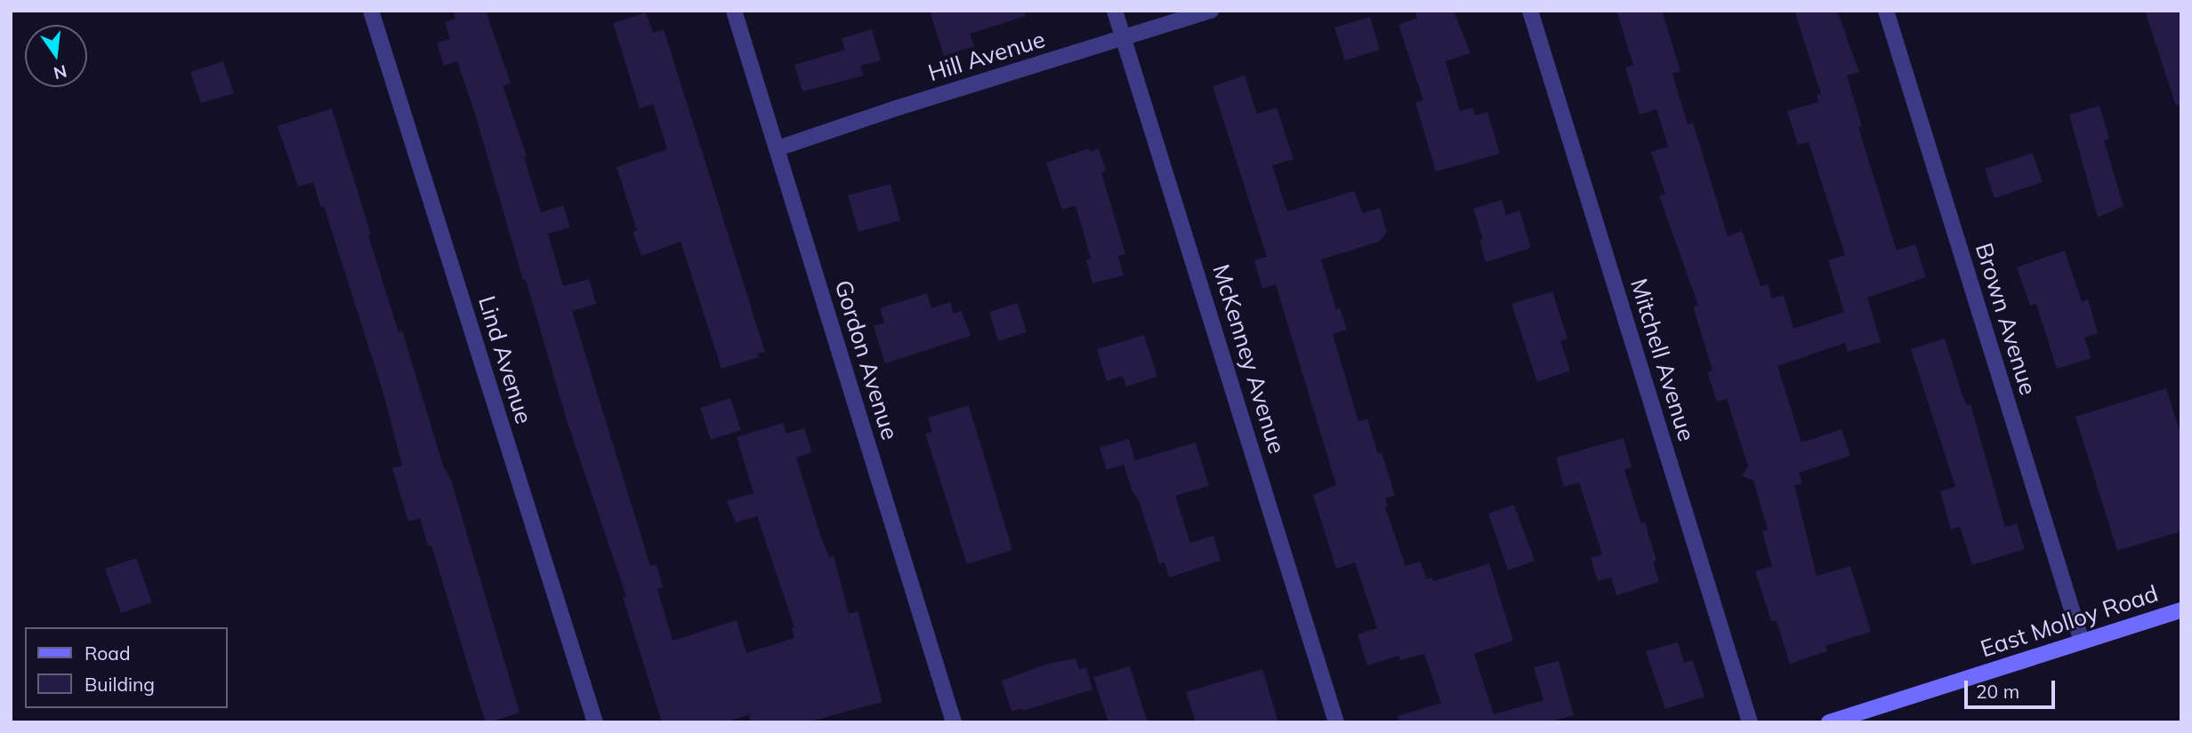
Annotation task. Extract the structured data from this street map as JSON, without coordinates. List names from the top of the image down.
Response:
{
  "streets": {
    "street": [
      "Hill Avenue",
      "Brown Avenue",
      "McKenney Avenue",
      "Lind Avenue",
      "Gordon Avenue",
      "Mitchell Avenue",
      "East Molloy Road"
    ]
  },
  "crossings": [
    ["Hill Avenue", "McKenney Avenue"],
    ["Hill Avenue", "Gordon Avenue"],
    ["Brown Avenue", "East Molloy Road"]
  ],
  "legend": ["Road", "Building"],
  "scale_bar": "20 m",
  "north": "bottom"
}
